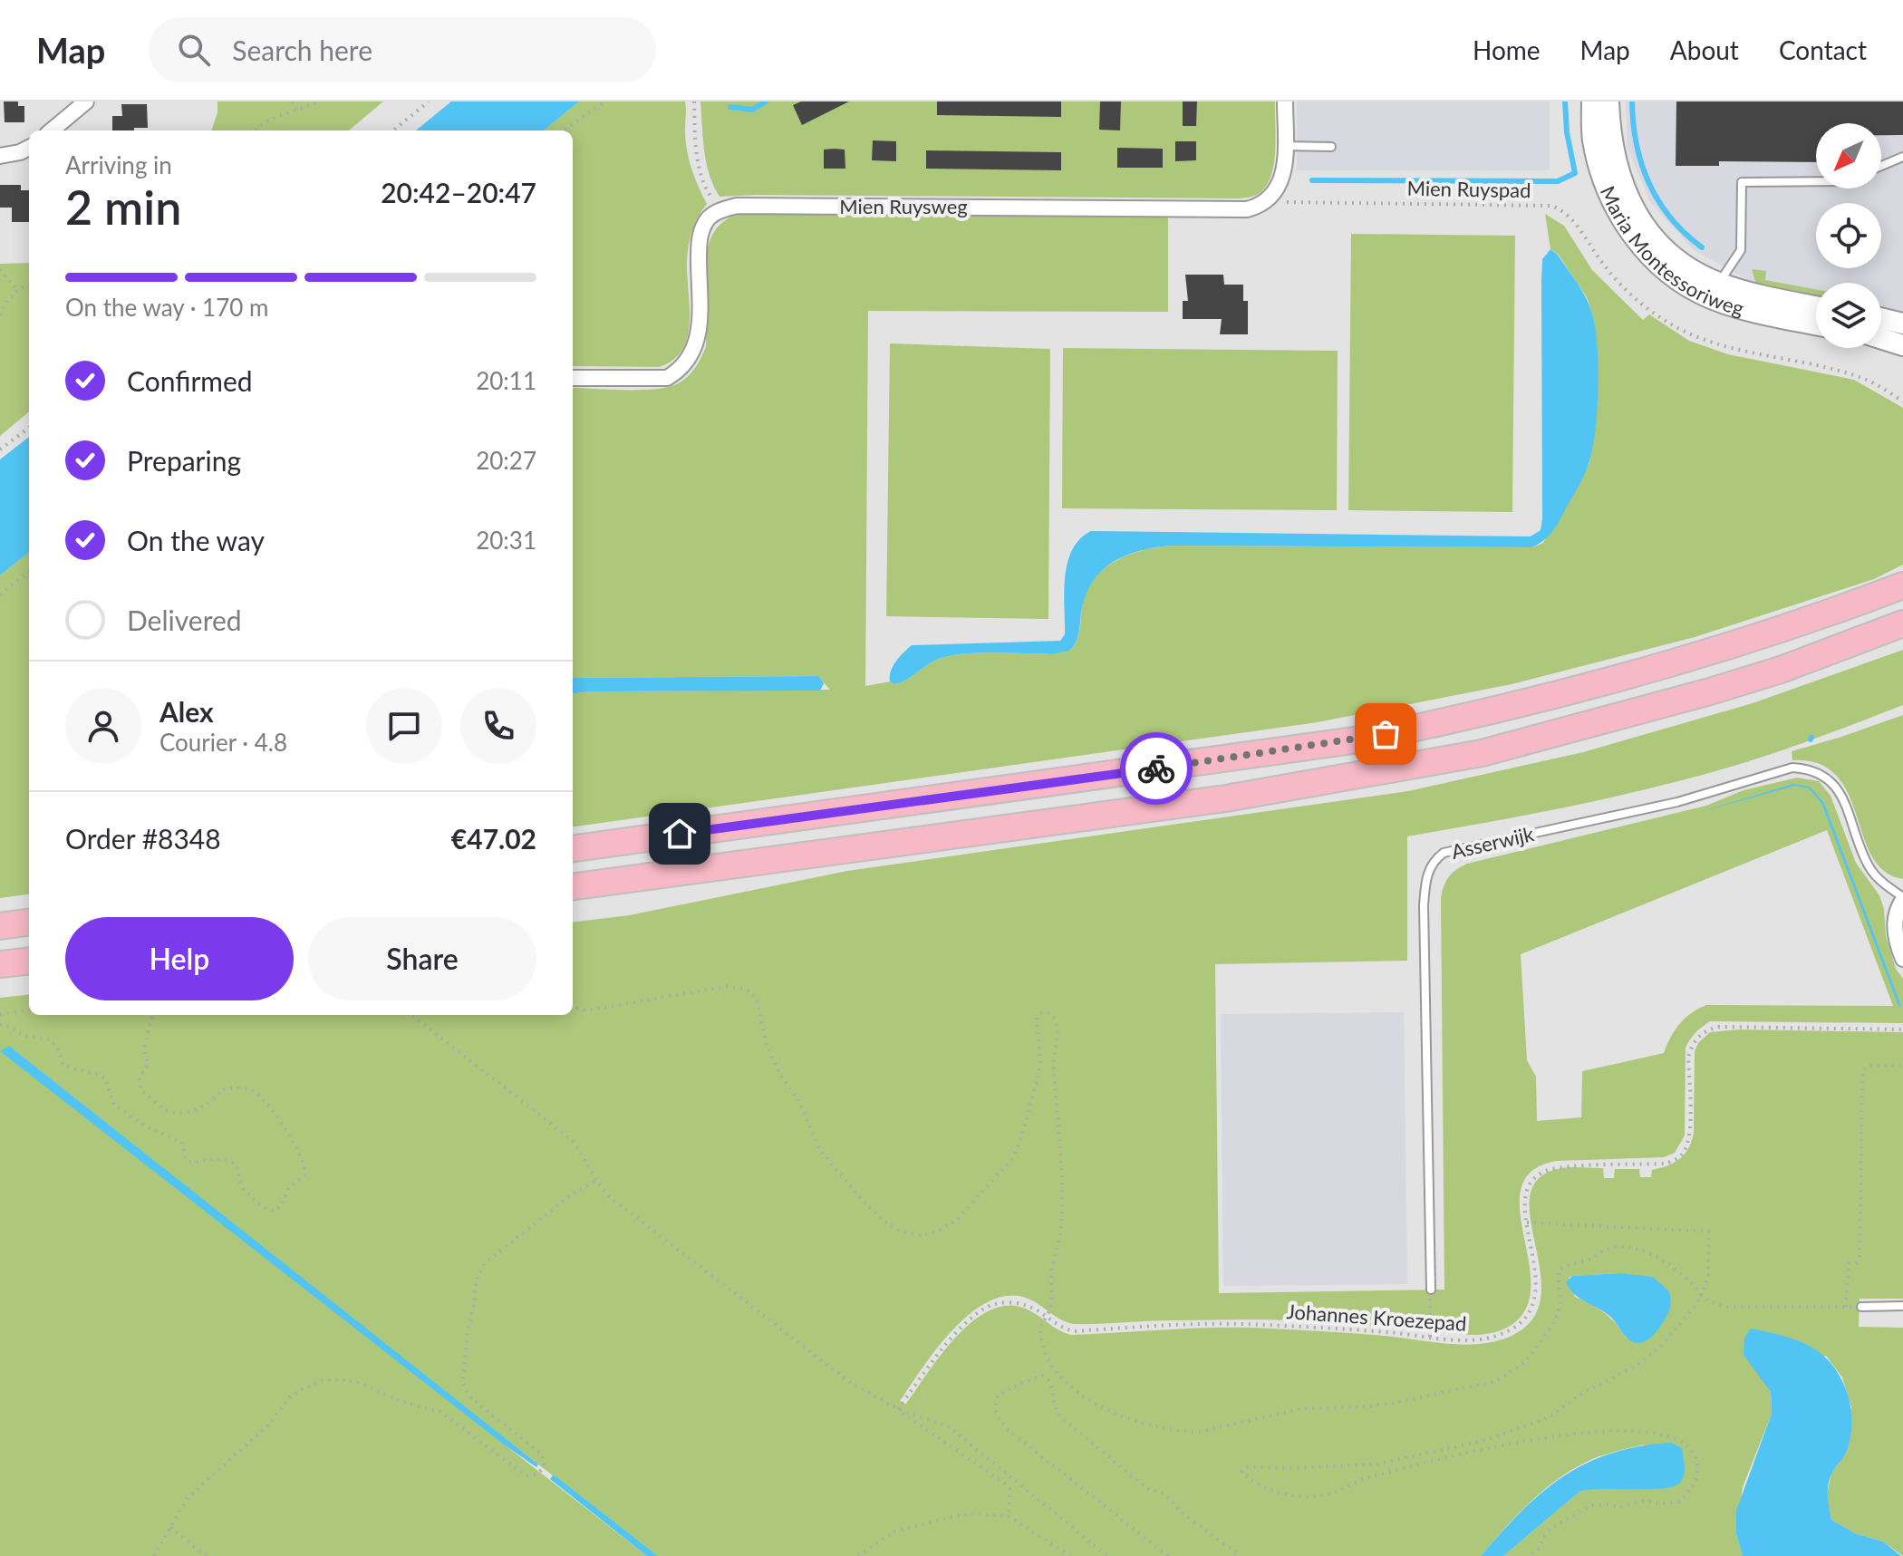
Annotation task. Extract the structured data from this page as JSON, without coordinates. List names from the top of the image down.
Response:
{
  "streets": {
    "street": ["Mien Ruysweg", "Maria Montessoriweg", "Asserwijk"],
    "path": ["Mien Ruyspad", "Johannes Kroezepad"]
  },
  "crossings": [
    ["Mien Ruyspad", "Mien Ruysweg"]
  ],
  "north": "bottom left",
  "page": {
    "header": "Map",
    "search": "Search here",
    "nav": [
      "Home",
      "Map",
      "About",
      "Contact"
    ],
    "heading": ["2 min", "Arriving in", "20:42–20:47"],
    "panel": [
      "Alex",
      "Courier · 4.8",
      "Order #8348",
      "€47.02"
    ],
    "bar": "On the way · 170 m",
    "list": [
      ["Confirmed", "20:11"],
      ["Preparing", "20:27"],
      ["On the way", "20:31"],
      "Delivered"
    ],
    "buttons": ["Help", "Share"]
  }
}
